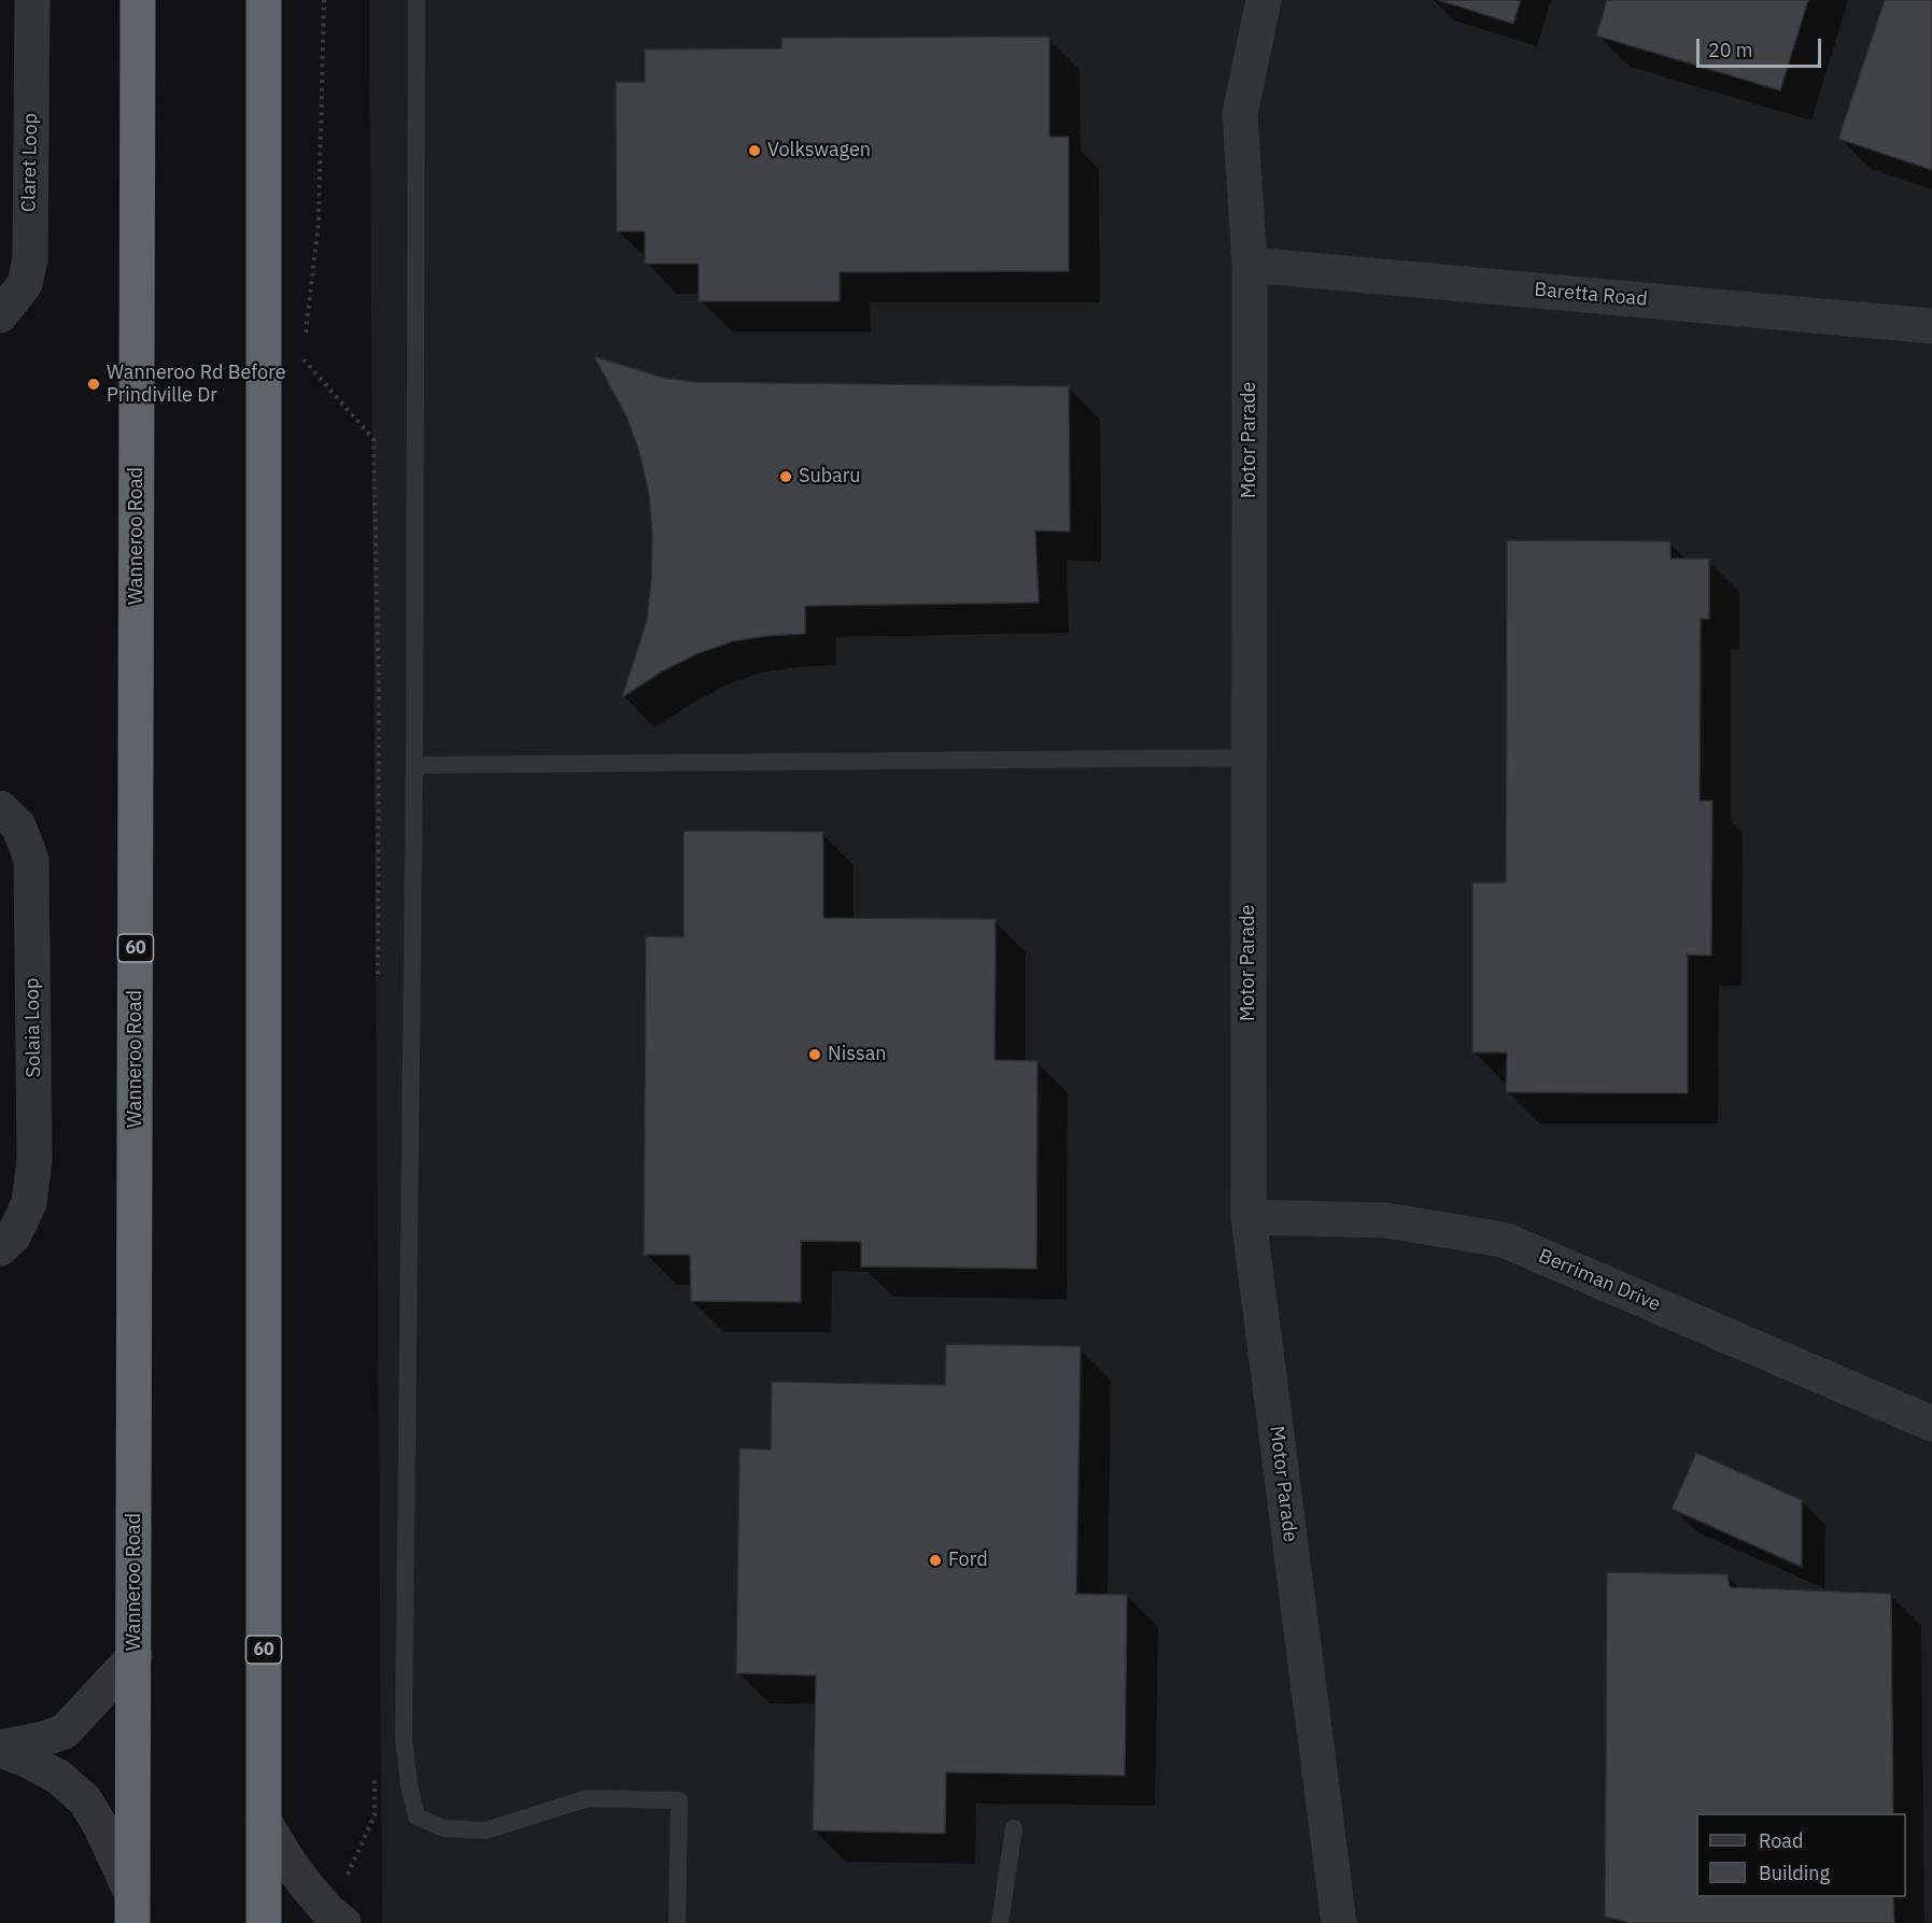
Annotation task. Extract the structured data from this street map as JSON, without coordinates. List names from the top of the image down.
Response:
{
  "streets": {
    "highway": ["Wanneroo Road", "60"],
    "street": [
      "Claret Loop",
      "Baretta Road",
      "Motor Parade",
      "Solaia Loop",
      "Berriman Drive"
    ]
  },
  "crossings": [
    ["Baretta Road", "Motor Parade"],
    ["Motor Parade", "Berriman Drive"]
  ],
  "places": [
    "Volkswagen",
    "Wanneroo Rd Before Prindiville Dr",
    "Subaru",
    "Nissan",
    "Ford"
  ],
  "legend": ["Road", "Building"],
  "scale_bar": "20 m"
}
